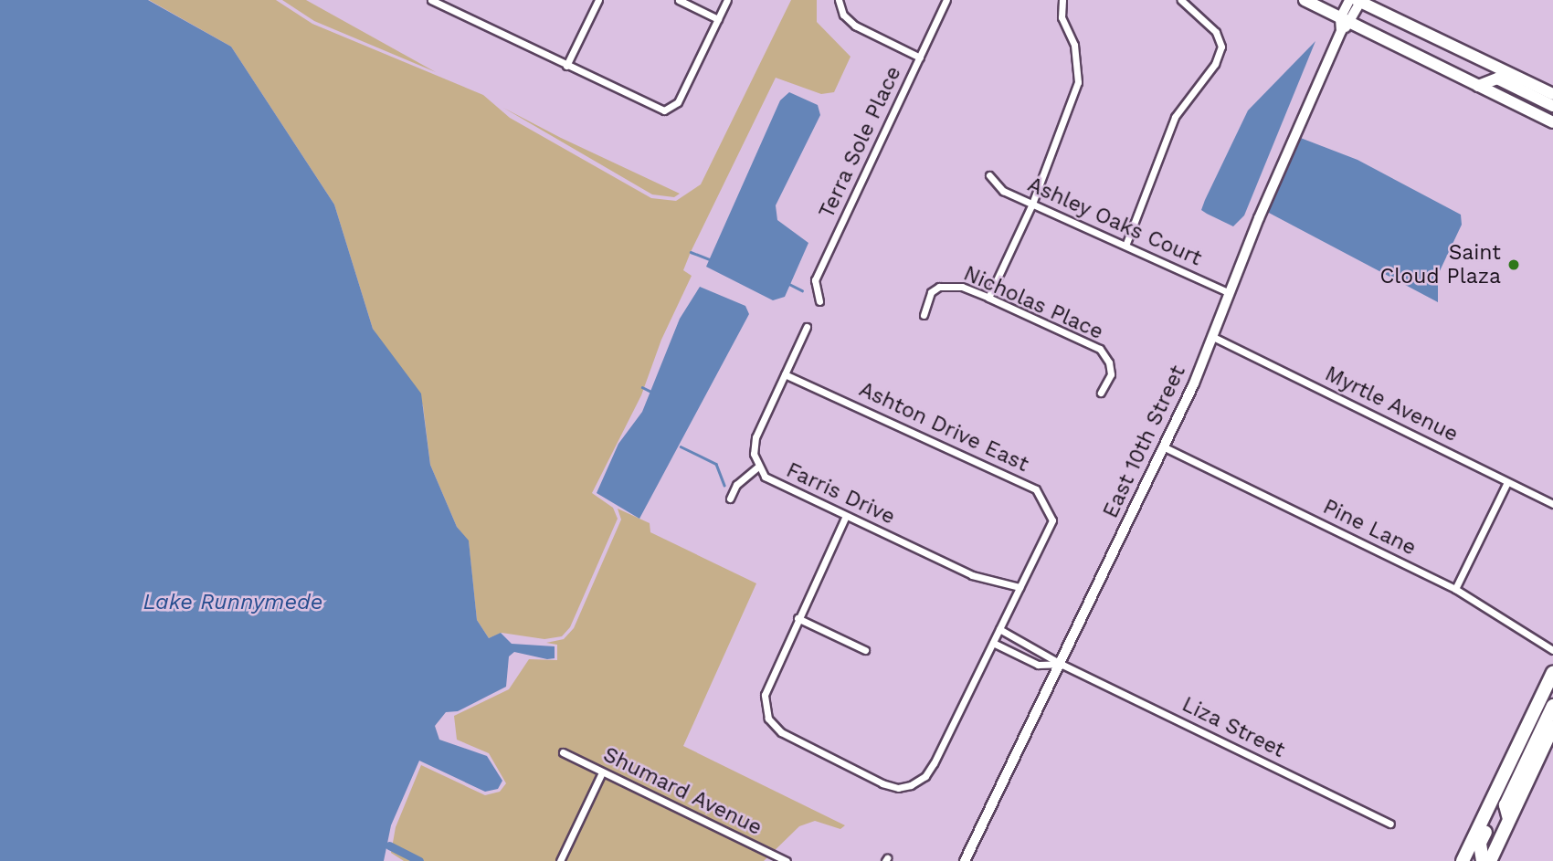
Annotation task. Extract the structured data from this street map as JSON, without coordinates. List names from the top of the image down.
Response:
{
  "streets": {
    "street": [
      "Terra Sole Place",
      "Ashley Oaks Court",
      "Nicholas Place",
      "Myrtle Avenue",
      "Ashton Drive East",
      "East 10th Street",
      "Farris Drive",
      "Pine Lane",
      "Liza Street",
      "Shumard Avenue"
    ]
  },
  "crossings": [
    ["Ashley Oaks Court", "East 10th Street"],
    ["Myrtle Avenue", "East 10th Street"],
    ["Ashton Drive East", "Farris Drive"],
    ["Ashton Drive East", "Liza Street"],
    ["East 10th Street", "Pine Lane"],
    ["East 10th Street", "Liza Street"]
  ],
  "water": ["Lake Runnymede"],
  "places": ["Saint Cloud Plaza"]
}
